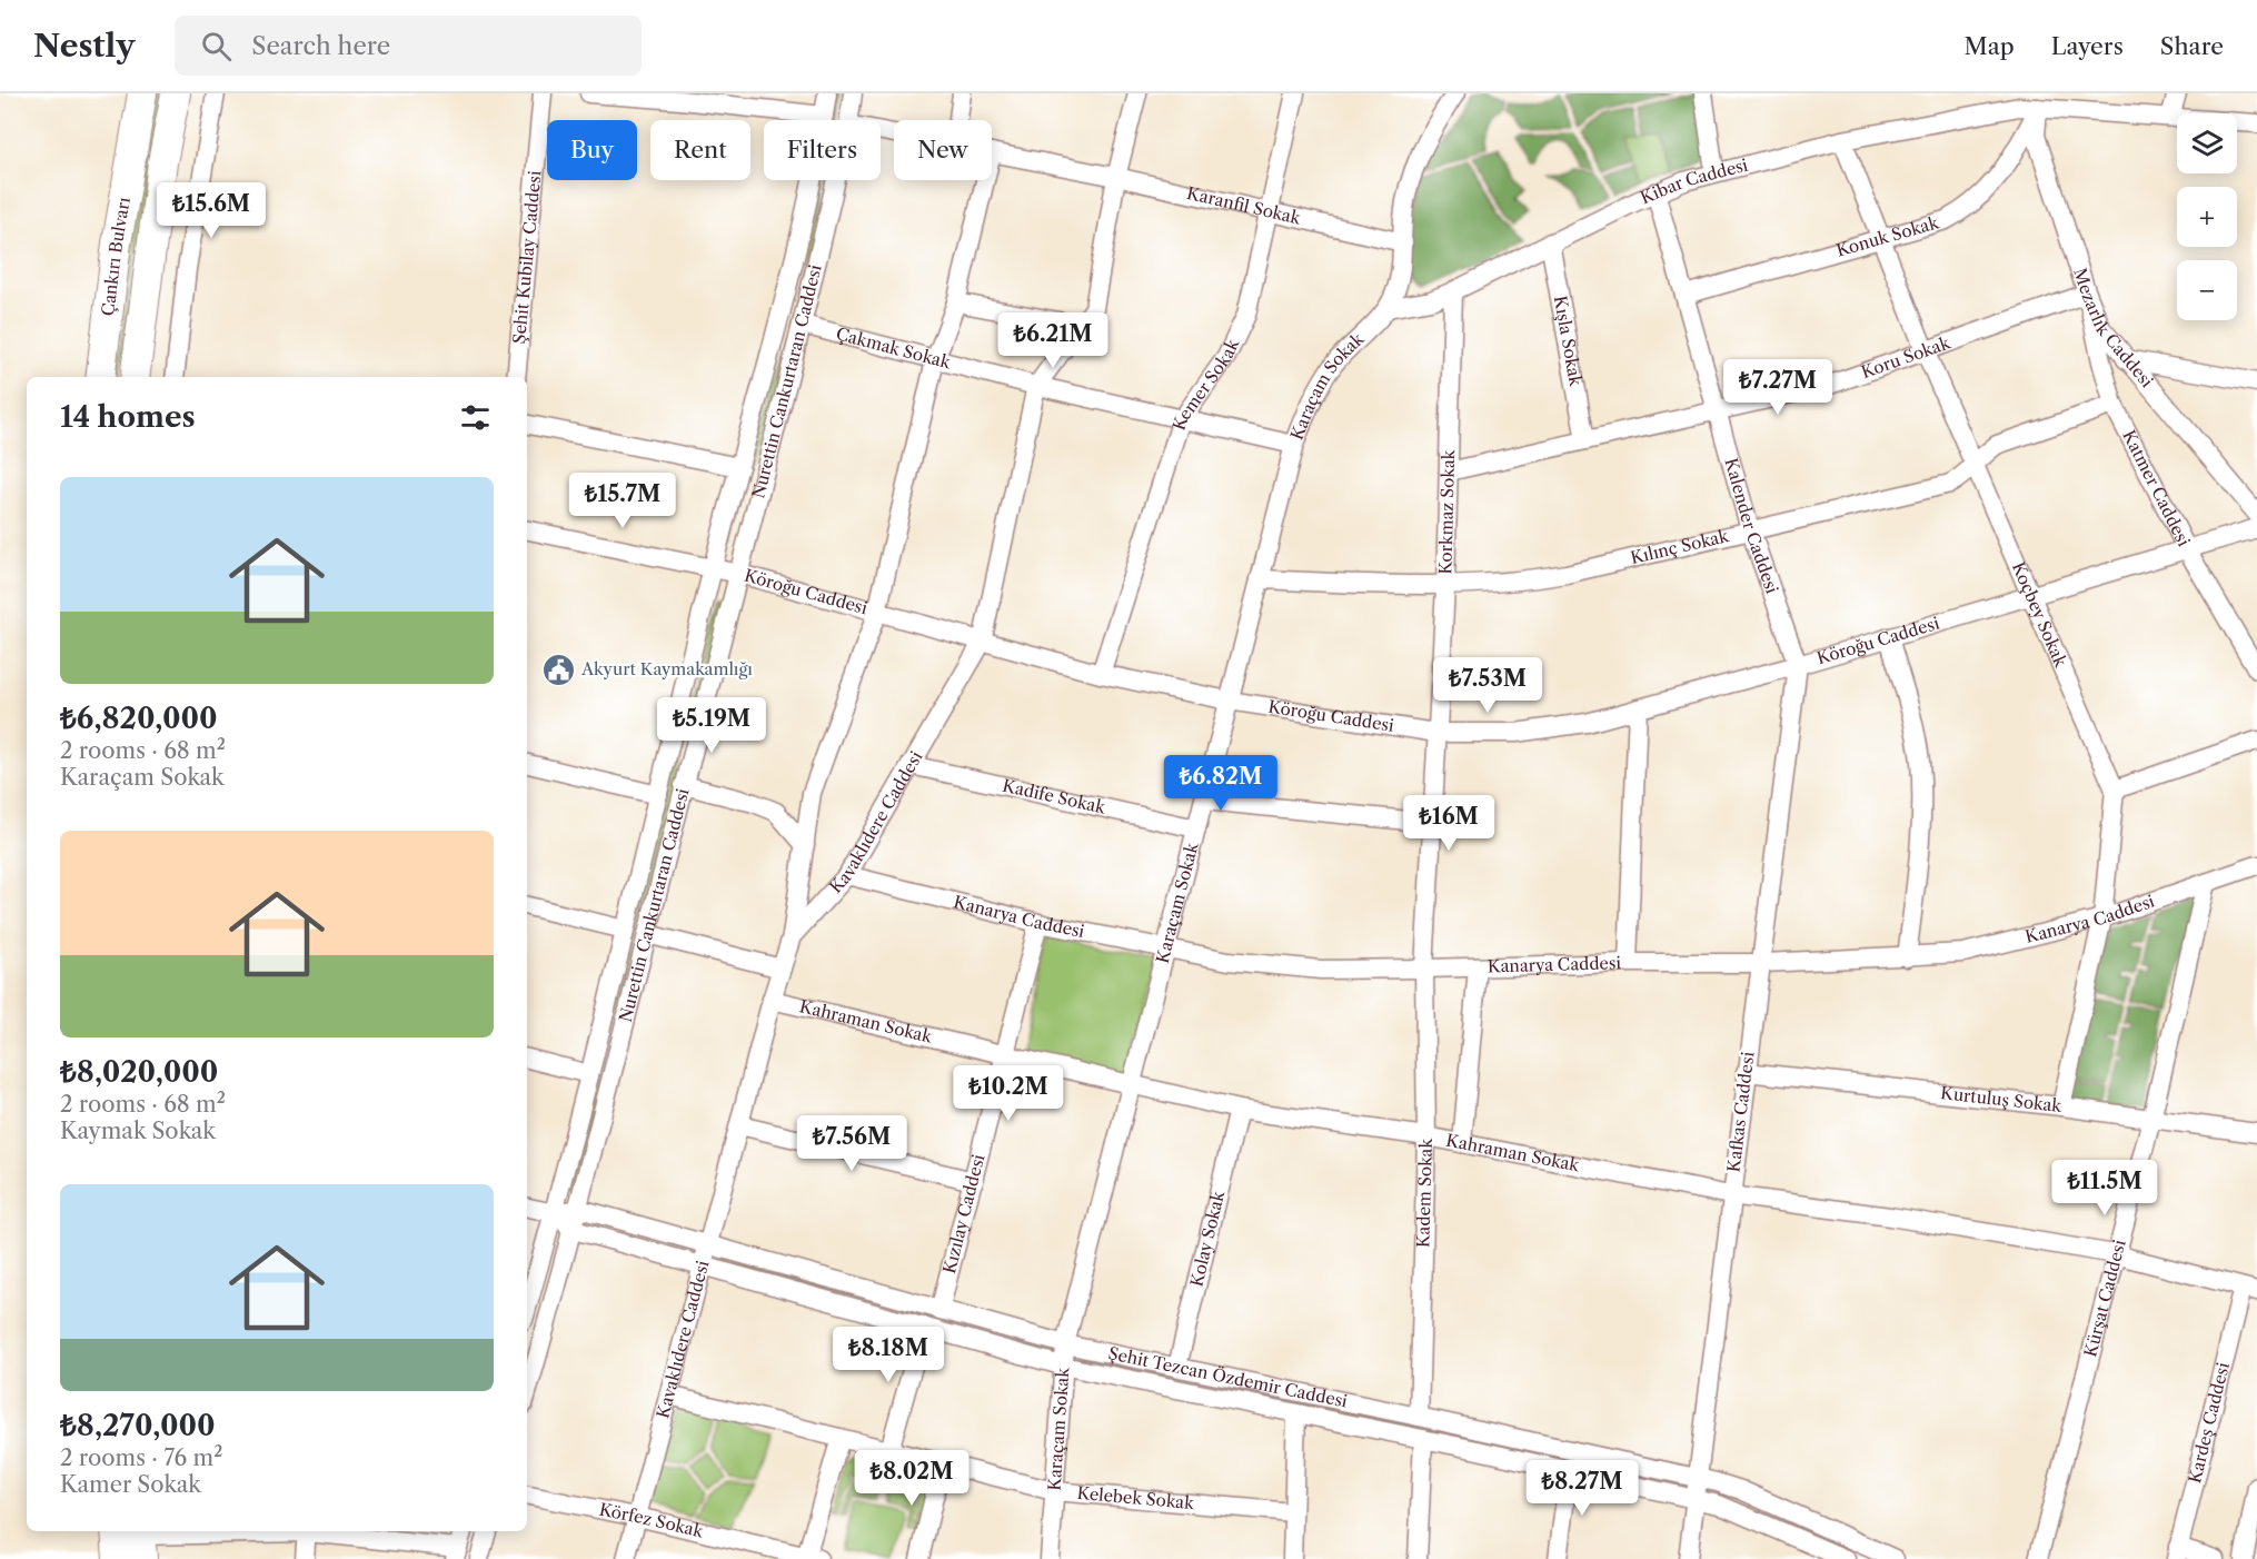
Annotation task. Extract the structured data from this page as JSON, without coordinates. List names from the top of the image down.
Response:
{
  "streets": {
    "highway": ["Çankırı Bulvarı"],
    "street": [
      "Kibar Caddesi",
      "Karanfil Sokak",
      "Konuk Sokak",
      "Şehit Kubilay Caddesi",
      "Mezarlık Caddesi",
      "Kışla Sokak",
      "Çakmak Sokak",
      "Koru Sokak",
      "Nurettin Cankurtaran Caddesi",
      "Kemer Sokak",
      "Karaçam Sokak",
      "Katmer Caddesi",
      "Korkmaz Sokak",
      "Kalender Caddesi",
      "Kılınç Sokak",
      "Köroğu Caddesi",
      "Koçbey Sokak",
      "Kadife Sokak",
      "Kavaklıdere Caddesi",
      "Kanarya Caddesi",
      "Kahraman Sokak",
      "Kurtuluş Sokak",
      "Kafkas Caddesi",
      "Kadem Sokak",
      "Kızılay Caddesi",
      "Kolay Sokak",
      "Kürşat Caddesi",
      "Şehit Tezcan Özdemir Caddesi",
      "Kardeş Caddesi",
      "Kelebek Sokak",
      "Körfez Sokak"
    ]
  },
  "crossings": [
    ["Kibar Caddesi", "Konuk Sokak"],
    ["Kibar Caddesi", "Mezarlık Caddesi"],
    ["Kibar Caddesi", "Kışla Sokak"],
    ["Kibar Caddesi", "Karaçam Sokak"],
    ["Kibar Caddesi", "Korkmaz Sokak"],
    ["Kibar Caddesi", "Kalender Caddesi"],
    ["Kibar Caddesi", "Koçbey Sokak"],
    ["Karanfil Sokak", "Kemer Sokak"],
    ["Karanfil Sokak", "Karaçam Sokak"],
    ["Karanfil Sokak", "Kavaklıdere Caddesi"],
    ["Konuk Sokak", "Mezarlık Caddesi"],
    ["Konuk Sokak", "Kalender Caddesi"],
    ["Konuk Sokak", "Koçbey Sokak"],
    ["Mezarlık Caddesi", "Koru Sokak"],
    ["Mezarlık Caddesi", "Katmer Caddesi"],
    ["Kışla Sokak", "Koru Sokak"],
    ["Çakmak Sokak", "Nurettin Cankurtaran Caddesi"],
    ["Çakmak Sokak", "Kemer Sokak"],
    ["Çakmak Sokak", "Karaçam Sokak"],
    ["Çakmak Sokak", "Kavaklıdere Caddesi"],
    ["Koru Sokak", "Katmer Caddesi"],
    ["Koru Sokak", "Korkmaz Sokak"],
    ["Koru Sokak", "Kalender Caddesi"],
    ["Koru Sokak", "Koçbey Sokak"],
    ["Nurettin Cankurtaran Caddesi", "Köroğu Caddesi"],
    ["Nurettin Cankurtaran Caddesi", "Şehit Tezcan Özdemir Caddesi"],
    ["Kemer Sokak", "Köroğu Caddesi"],
    ["Karaçam Sokak", "Kılınç Sokak"],
    ["Karaçam Sokak", "Köroğu Caddesi"],
    ["Karaçam Sokak", "Kadife Sokak"],
    ["Karaçam Sokak", "Kanarya Caddesi"],
    ["Karaçam Sokak", "Kahraman Sokak"],
    ["Karaçam Sokak", "Şehit Tezcan Özdemir Caddesi"],
    ["Karaçam Sokak", "Kelebek Sokak"],
    ["Katmer Caddesi", "Kılınç Sokak"],
    ["Katmer Caddesi", "Köroğu Caddesi"],
    ["Korkmaz Sokak", "Kılınç Sokak"],
    ["Korkmaz Sokak", "Köroğu Caddesi"],
    ["Korkmaz Sokak", "Kadem Sokak"],
    ["Kalender Caddesi", "Kılınç Sokak"],
    ["Kalender Caddesi", "Köroğu Caddesi"],
    ["Kalender Caddesi", "Kafkas Caddesi"],
    ["Kılınç Sokak", "Koçbey Sokak"],
    ["Köroğu Caddesi", "Koçbey Sokak"],
    ["Köroğu Caddesi", "Kavaklıdere Caddesi"],
    ["Köroğu Caddesi", "Kafkas Caddesi"],
    ["Koçbey Sokak", "Kanarya Caddesi"],
    ["Koçbey Sokak", "Kurtuluş Sokak"],
    ["Kadife Sokak", "Kavaklıdere Caddesi"],
    ["Kavaklıdere Caddesi", "Kanarya Caddesi"],
    ["Kavaklıdere Caddesi", "Kahraman Sokak"],
    ["Kavaklıdere Caddesi", "Şehit Tezcan Özdemir Caddesi"],
    ["Kavaklıdere Caddesi", "Kelebek Sokak"],
    ["Kavaklıdere Caddesi", "Körfez Sokak"],
    ["Kanarya Caddesi", "Kafkas Caddesi"],
    ["Kanarya Caddesi", "Kadem Sokak"],
    ["Kanarya Caddesi", "Kızılay Caddesi"],
    ["Kanarya Caddesi", "Kürşat Caddesi"],
    ["Kahraman Sokak", "Kafkas Caddesi"],
    ["Kahraman Sokak", "Kadem Sokak"],
    ["Kahraman Sokak", "Kızılay Caddesi"],
    ["Kahraman Sokak", "Kolay Sokak"],
    ["Kahraman Sokak", "Kürşat Caddesi"],
    ["Kahraman Sokak", "Kardeş Caddesi"],
    ["Kurtuluş Sokak", "Kafkas Caddesi"],
    ["Kurtuluş Sokak", "Kürşat Caddesi"],
    ["Kafkas Caddesi", "Şehit Tezcan Özdemir Caddesi"],
    ["Kadem Sokak", "Şehit Tezcan Özdemir Caddesi"],
    ["Kızılay Caddesi", "Şehit Tezcan Özdemir Caddesi"],
    ["Kolay Sokak", "Şehit Tezcan Özdemir Caddesi"]
  ],
  "places": {
    "public building": ["Akyurt Kaymakamlığı"]
  },
  "page": {
    "header": "Nestly",
    "search": "Search here",
    "nav": ["Map", "Layers", "Share"],
    "map_buttons": ["+", "−"],
    "chip": [
      "Buy",
      "Rent",
      "Filters",
      "New"
    ],
    "price": [
      "₺15.6M",
      "₺6.21M",
      "₺7.27M",
      "₺15.7M",
      "₺7.53M",
      "₺5.19M",
      "₺6.82M",
      "₺16M",
      "₺10.2M",
      "₺7.56M",
      "₺11.5M",
      "₺8.18M",
      "₺8.02M",
      "₺8.27M"
    ],
    "heading": "14 homes",
    "list": [
      {
        "name": "₺6,820,000",
        "note": "2 rooms · 68 m² · Karaçam Sokak"
      },
      {
        "name": "₺8,020,000",
        "note": "2 rooms · 68 m² · Kaymak Sokak"
      },
      {
        "name": "₺8,270,000",
        "note": "2 rooms · 76 m² · Kamer Sokak"
      }
    ]
  }
}
